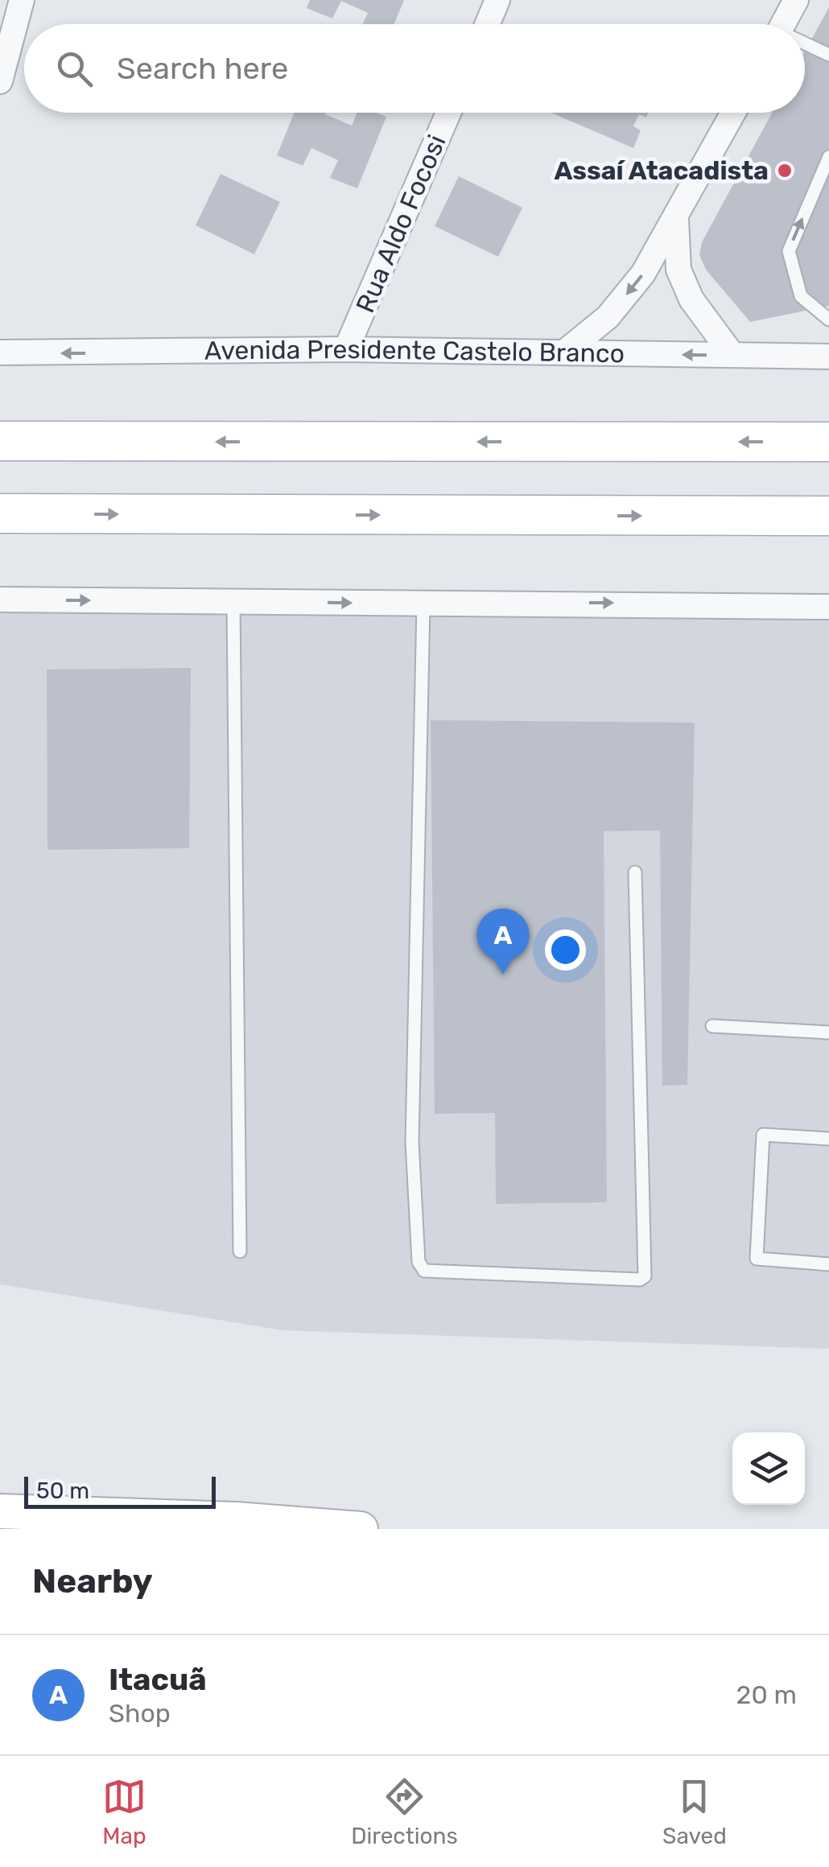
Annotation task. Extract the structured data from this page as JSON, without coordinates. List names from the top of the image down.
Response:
{
  "streets": {
    "street": ["Rua Aldo Focosi", "Avenida Presidente Castelo Branco"]
  },
  "crossings": [
    ["Rua Aldo Focosi", "Avenida Presidente Castelo Branco"]
  ],
  "one_way": ["Avenida Presidente Castelo Branco"],
  "places": ["Assaí Atacadista"],
  "scale_bar": "50 m",
  "page": {
    "search": "Search here",
    "pins": "A",
    "scale": "50 m",
    "heading": "Nearby",
    "list": [
      {
        "mark": "A",
        "name": "Itacuã",
        "note": "Shop",
        "value": "20 m"
      }
    ],
    "nav": ["Map", "Directions", "Saved"]
  }
}
